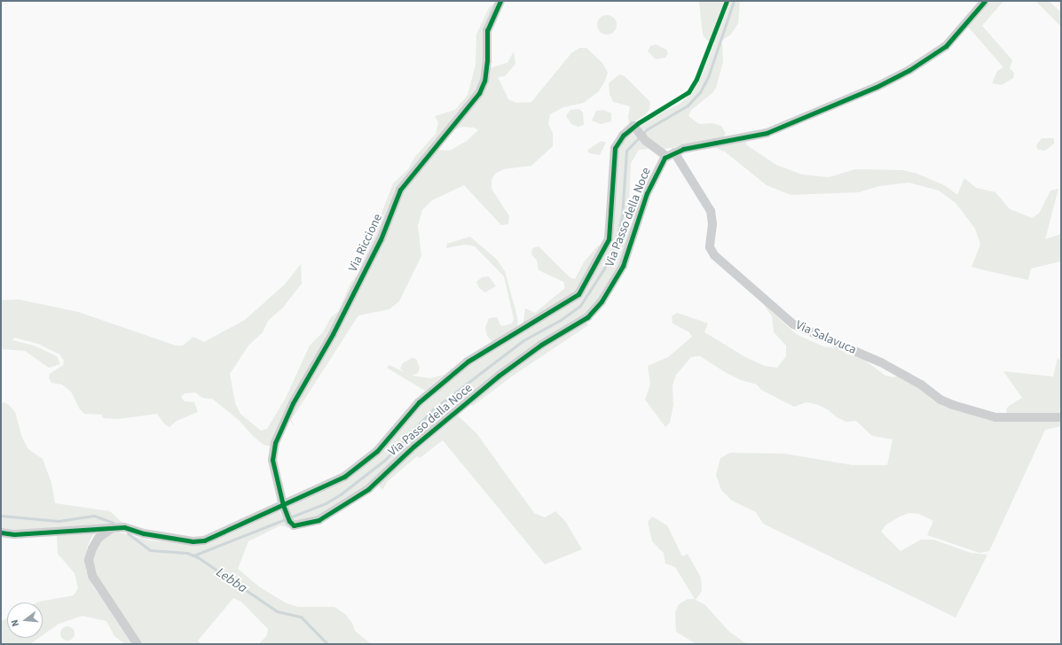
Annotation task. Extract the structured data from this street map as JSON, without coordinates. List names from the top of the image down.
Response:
{
  "streets": {
    "street": ["Via Passo della Noce", "Via Riccione", "Via Salavuca"]
  },
  "crossings": [
    ["Via Passo della Noce", "Via Riccione"],
    ["Via Passo della Noce", "Via Salavuca"]
  ],
  "water": ["Lebba"],
  "north": "left"
}
